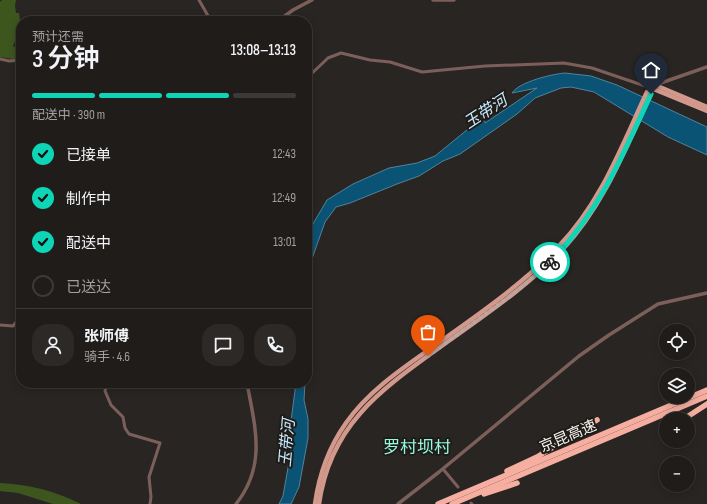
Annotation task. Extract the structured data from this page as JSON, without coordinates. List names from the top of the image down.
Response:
{
  "streets": {
    "highway": ["京昆高速"]
  },
  "districts": ["罗村坝村"],
  "water": ["玉带河"],
  "page": {
    "heading": ["3 分钟", "预计还需", "13:08–13:13"],
    "panel": ["张师傅", "骑手 · 4.6"],
    "bar": "配送中 · 390 m",
    "list": [
      ["已接单", "12:43"],
      ["制作中", "12:49"],
      ["配送中", "13:01"],
      "已送达"
    ],
    "map_buttons": ["+", "−"]
  }
}
